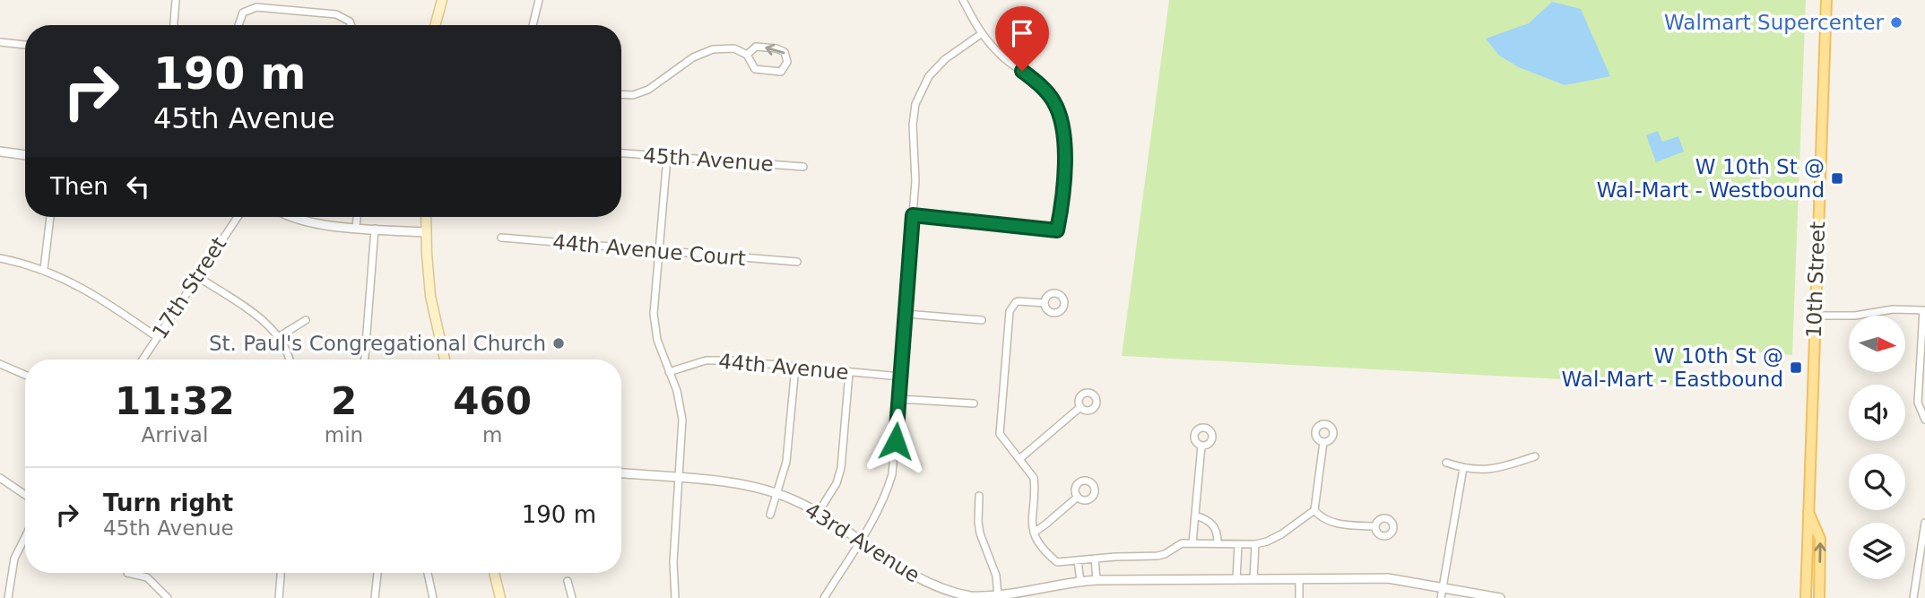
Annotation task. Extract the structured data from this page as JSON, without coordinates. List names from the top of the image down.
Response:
{
  "streets": {
    "main road": ["10th Street"],
    "street": [
      "45th Avenue",
      "44th Avenue Court",
      "17th Street",
      "44th Avenue",
      "43rd Avenue"
    ]
  },
  "places": {
    "other": ["Walmart Supercenter", "St. Paul's Congregational Church"],
    "transit": ["W 10th St @ Wal-Mart - Westbound", "W 10th St @ Wal-Mart - Eastbound"]
  },
  "north": "right",
  "page": {
    "turn": ["190 m", "45th Avenue"],
    "then": "Then",
    "eta": [
      "11:32",
      "Arrival",
      "2",
      "min",
      "460",
      "m"
    ],
    "list": [
      {
        "name": "Turn right",
        "note": "45th Avenue",
        "value": "190 m"
      }
    ]
  }
}
